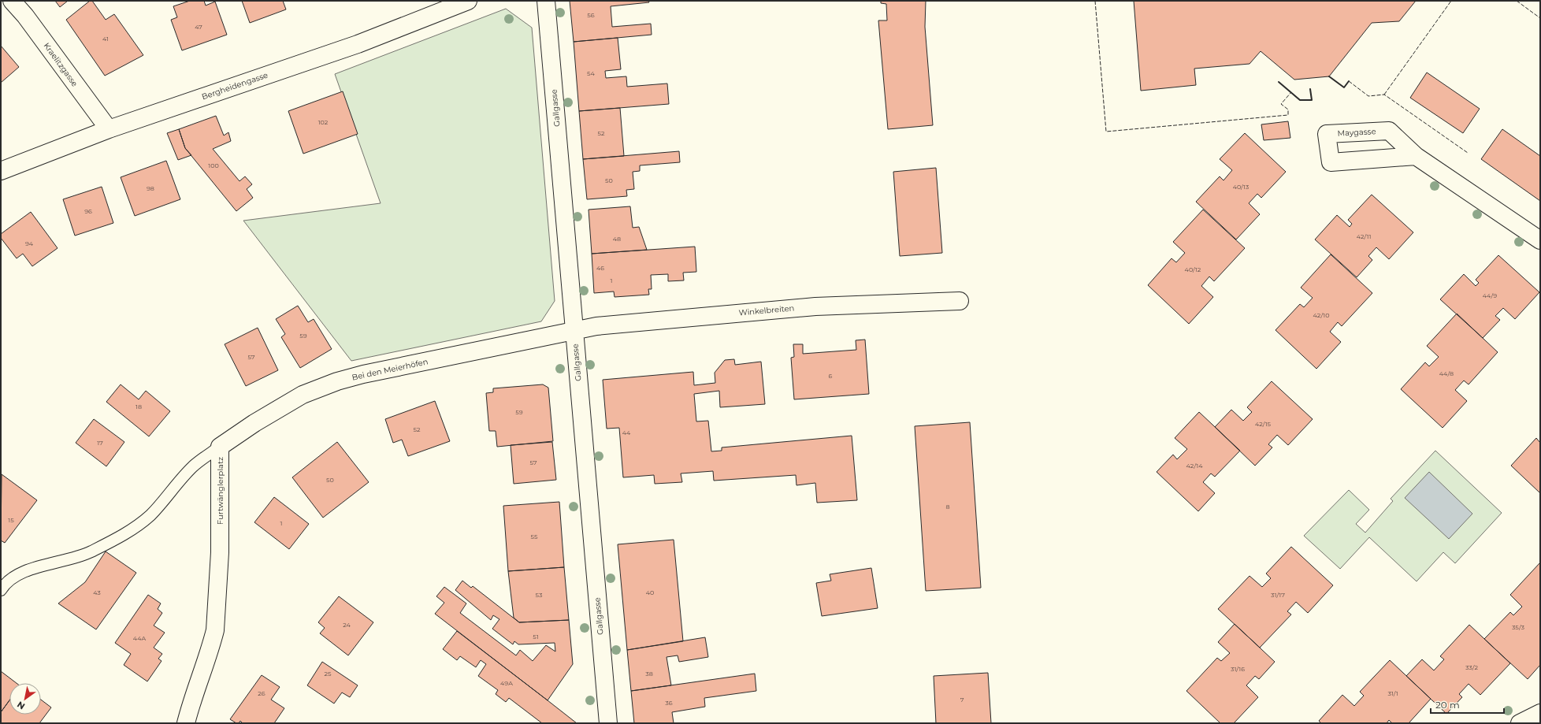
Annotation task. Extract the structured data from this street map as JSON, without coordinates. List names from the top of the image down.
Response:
{
  "streets": {
    "street": [
      "Kraelitzgasse",
      "Bergheidengasse",
      "Gallgasse",
      "Winkelbreiten",
      "Bei den Meierhöfen",
      "Furtwänglerplatz"
    ]
  },
  "crossings": [
    ["Kraelitzgasse", "Bergheidengasse"],
    ["Gallgasse", "Winkelbreiten"],
    ["Gallgasse", "Bei den Meierhöfen"],
    ["Winkelbreiten", "Bei den Meierhöfen"],
    ["Bei den Meierhöfen", "Furtwänglerplatz"]
  ],
  "house_numbers": [
    "56",
    "47",
    "41",
    "54",
    "102",
    "52",
    "100",
    "50",
    "40/13",
    "98",
    "96",
    "42/11",
    "48",
    "94",
    "46",
    "40/12",
    "1",
    "44/9",
    "42/10",
    "59",
    "57",
    "44/8",
    "6",
    "18",
    "59",
    "42/15",
    "52",
    "44",
    "17",
    "57",
    "42/14",
    "50",
    "8",
    "15",
    "1",
    "55",
    "43",
    "40",
    "53",
    "31/17",
    "24",
    "35/3",
    "51",
    "44A",
    "33/2",
    "31/16",
    "25",
    "38",
    "49A",
    "26",
    "31/1",
    "7",
    "36"
  ],
  "scale_bar": "20 m",
  "north": "bottom left"
}
